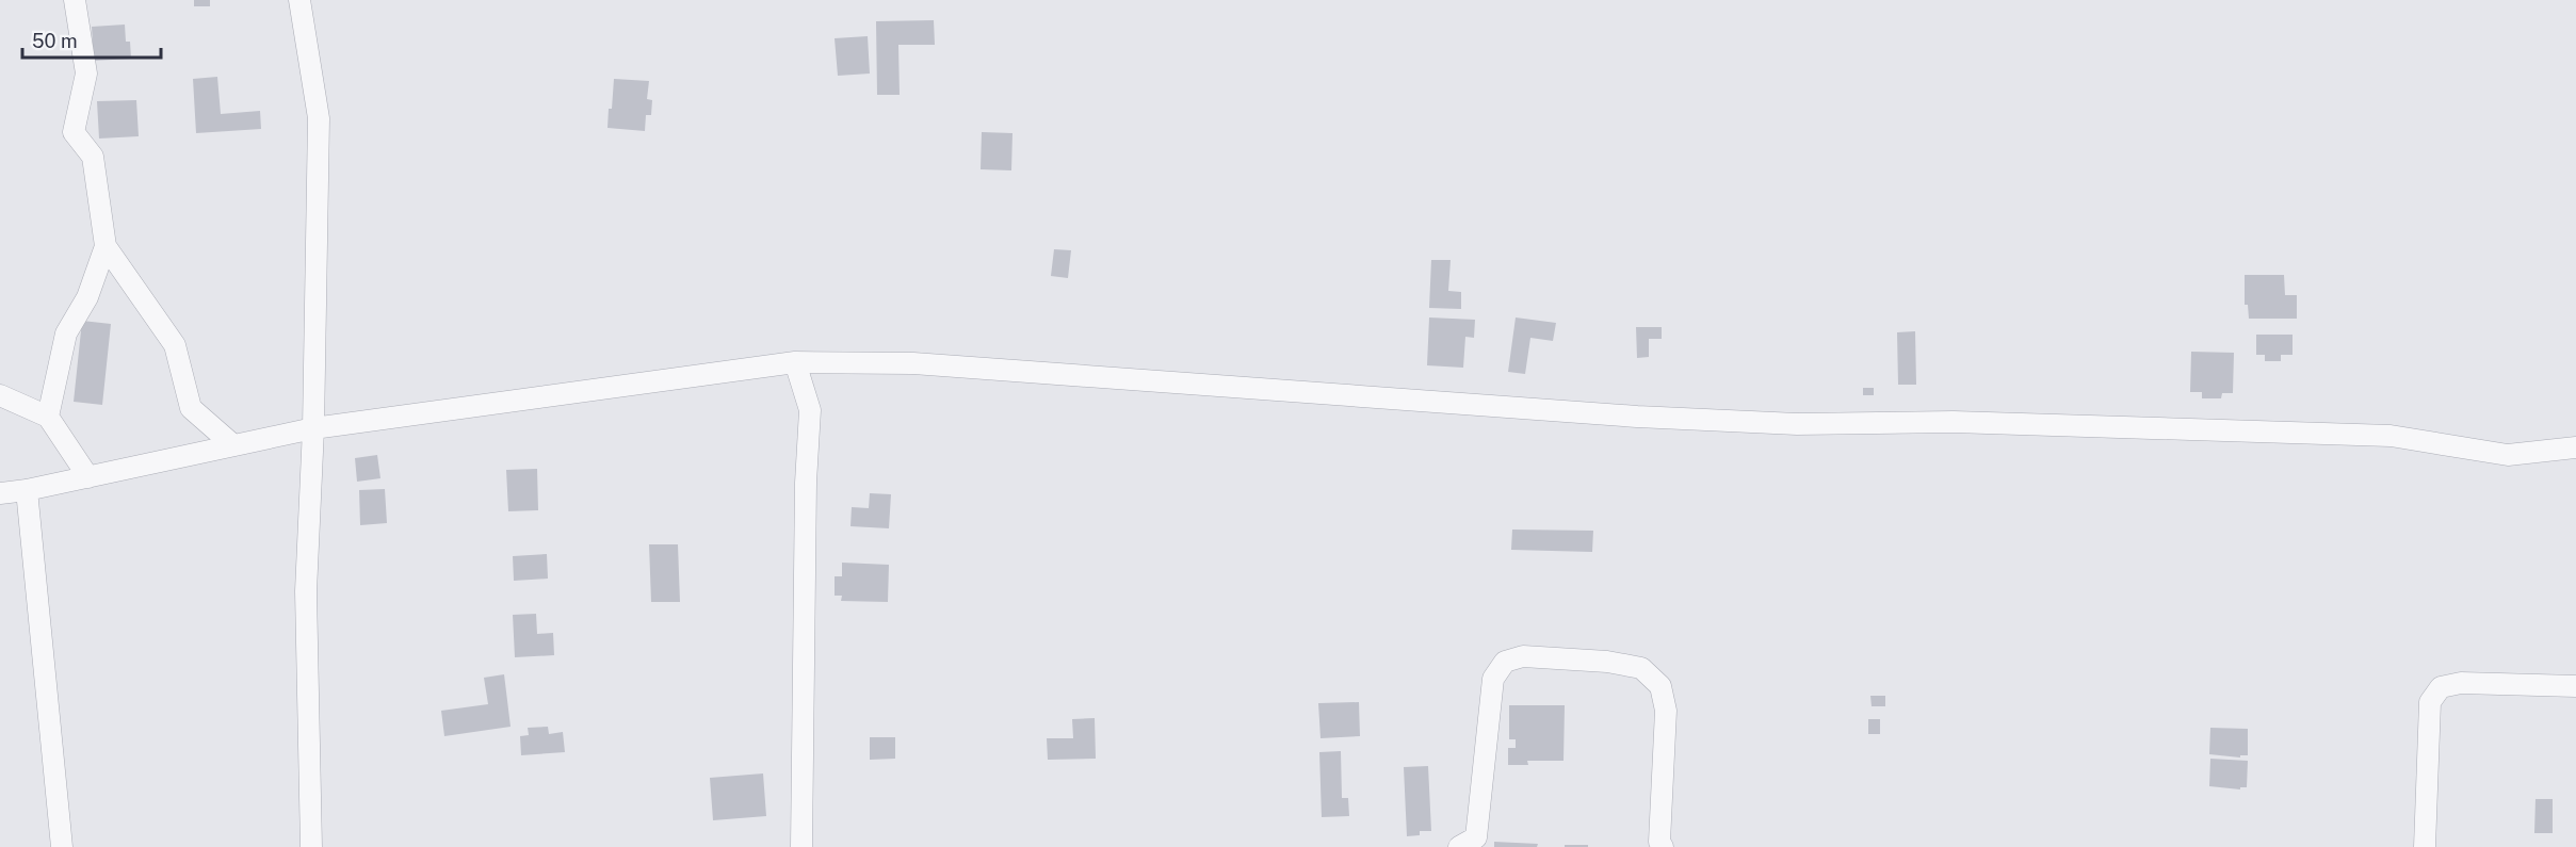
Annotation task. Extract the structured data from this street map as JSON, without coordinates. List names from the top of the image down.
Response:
{
  "scale_bar": "50 m"
}
